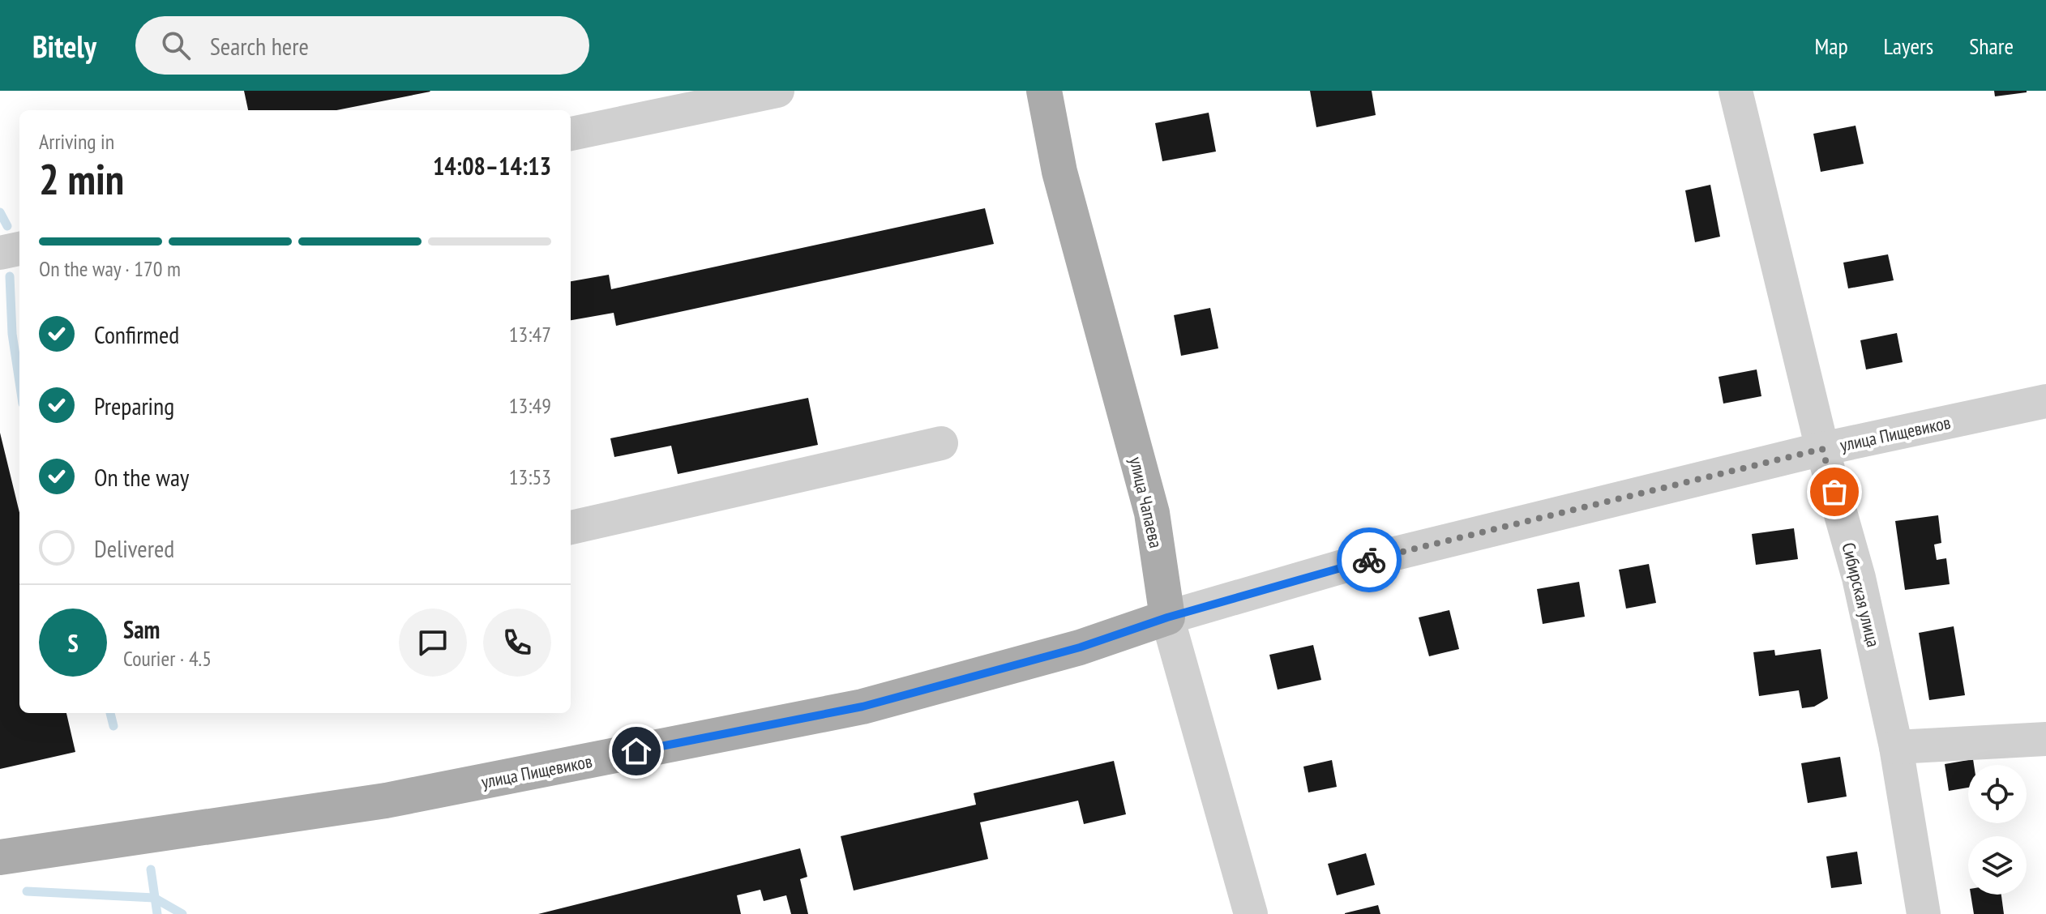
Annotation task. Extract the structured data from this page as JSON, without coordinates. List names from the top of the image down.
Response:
{
  "streets": {
    "main road": ["улица Пищевиков", "улица Чапаева"],
    "street": ["Сибирская улица"]
  },
  "crossings": [
    ["улица Пищевиков", "улица Чапаева"],
    ["улица Пищевиков", "Сибирская улица"]
  ],
  "page": {
    "header": "Bitely",
    "search": "Search here",
    "nav": ["Map", "Layers", "Share"],
    "heading": ["2 min", "Arriving in", "14:08–14:13"],
    "panel": ["Sam", "Courier · 4.5"],
    "bar": "On the way · 170 m",
    "list": [
      ["Confirmed", "13:47"],
      ["Preparing", "13:49"],
      ["On the way", "13:53"],
      "Delivered"
    ],
    "round": "S"
  }
}
